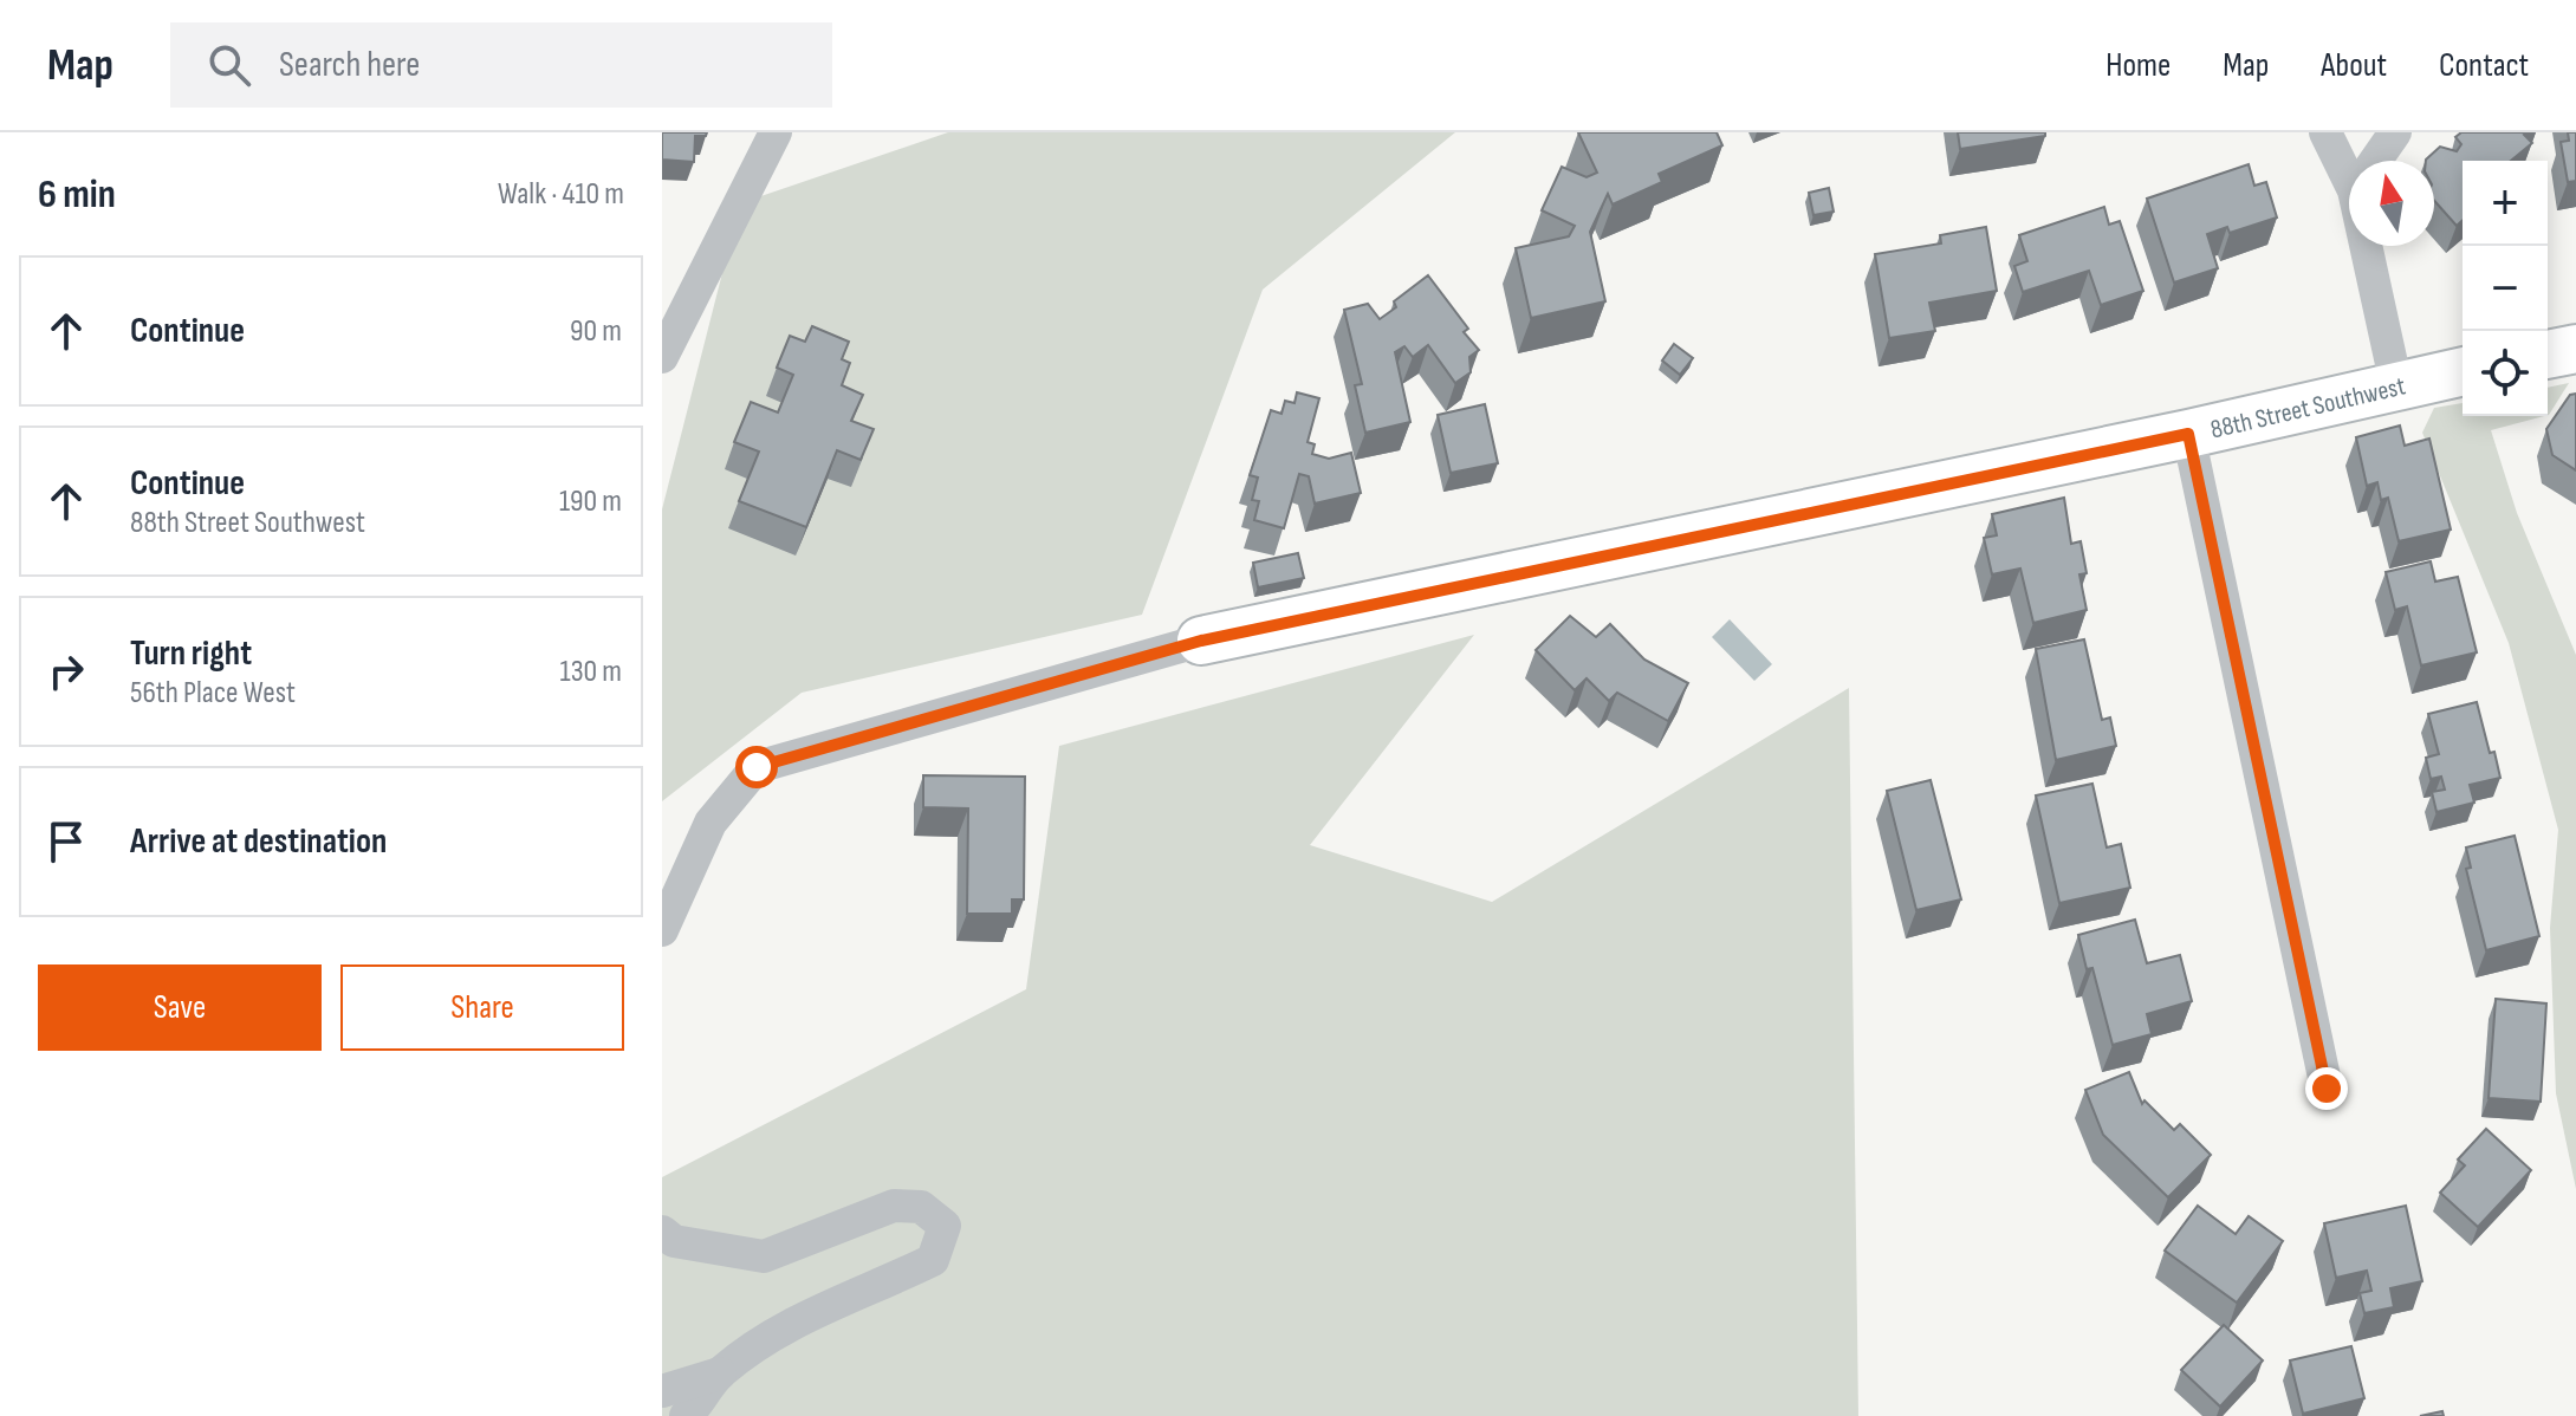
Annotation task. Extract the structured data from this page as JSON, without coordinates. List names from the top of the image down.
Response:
{
  "streets": {
    "street": ["88th Street Southwest"]
  },
  "north": "top",
  "page": {
    "header": "Map",
    "search": "Search here",
    "nav": [
      "Home",
      "Map",
      "About",
      "Contact"
    ],
    "heading": ["6 min", "Walk · 410 m"],
    "map_buttons": ["+", "−"],
    "list": [
      ["Continue", "90 m"],
      ["Continue", "88th Street Southwest", "190 m"],
      ["Turn right", "56th Place West", "130 m"],
      "Arrive at destination"
    ],
    "buttons": ["Save", "Share"]
  }
}
